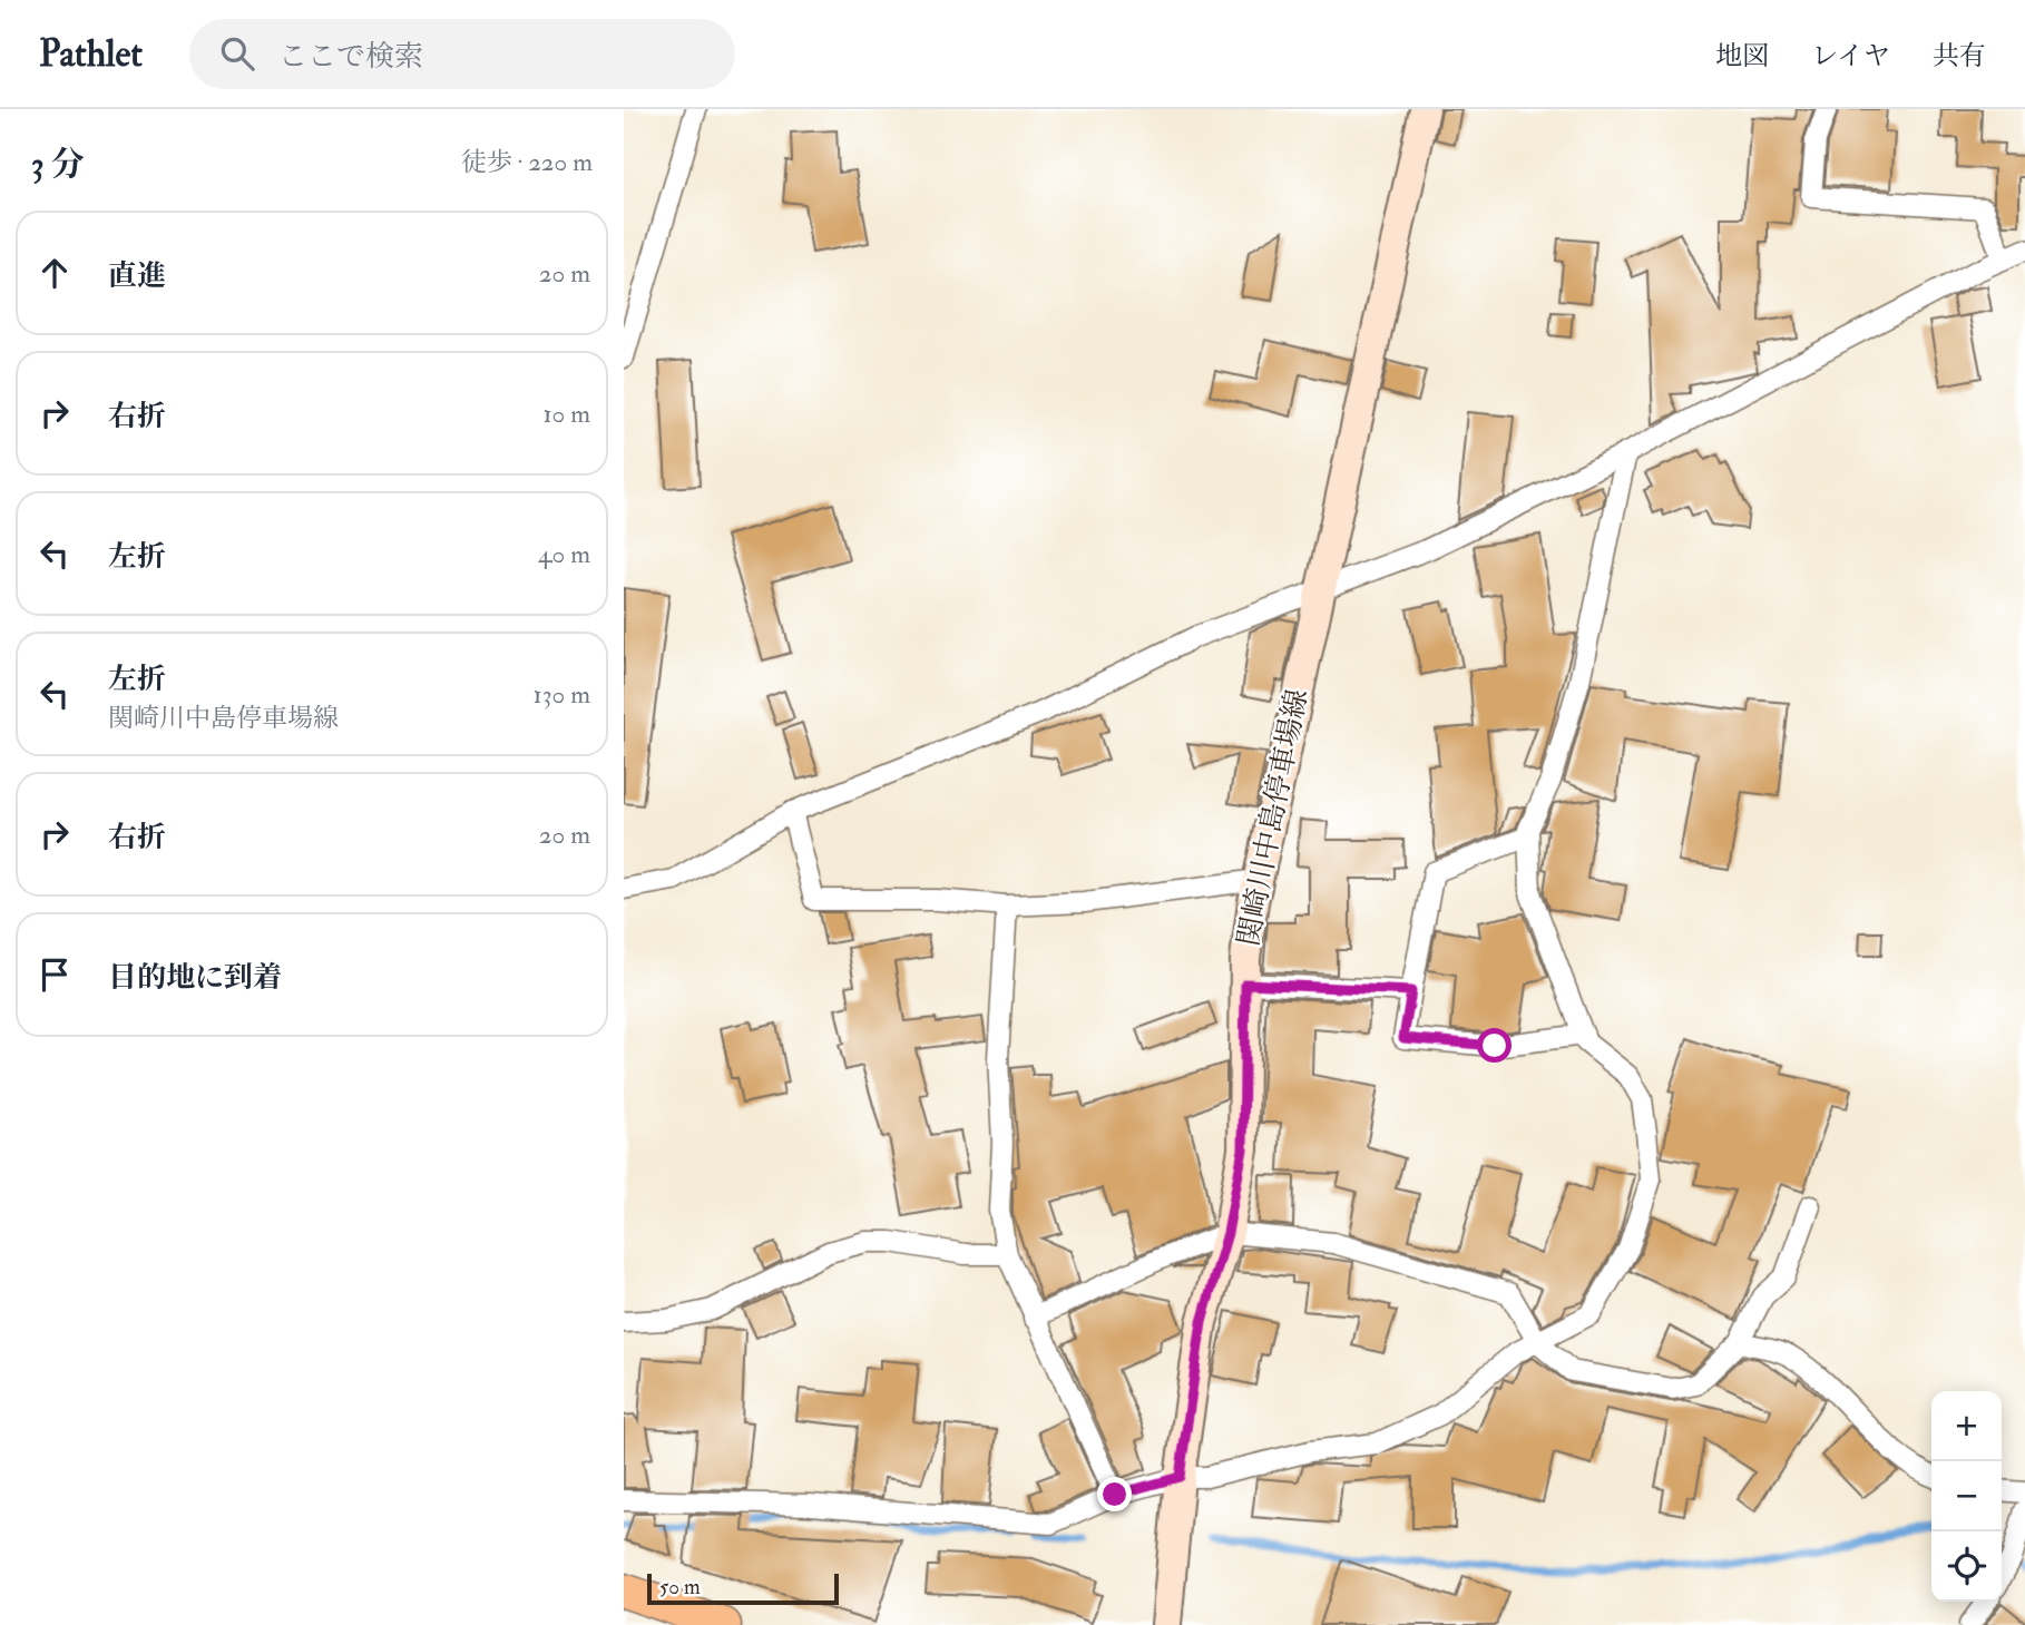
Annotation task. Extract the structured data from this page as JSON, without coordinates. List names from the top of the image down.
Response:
{
  "streets": {
    "main road": ["関崎川中島停車場線"]
  },
  "scale_bar": "50 m",
  "page": {
    "header": "Pathlet",
    "search": "ここで検索",
    "nav": ["地図", "レイヤ", "共有"],
    "heading": ["3 分", "徒歩 · 220 m"],
    "list": [
      ["直進", "20 m"],
      ["右折", "10 m"],
      ["左折", "40 m"],
      ["左折", "関崎川中島停車場線", "130 m"],
      ["右折", "20 m"],
      "目的地に到着"
    ],
    "map_buttons": ["+", "−"],
    "scale": "50 m"
  }
}
